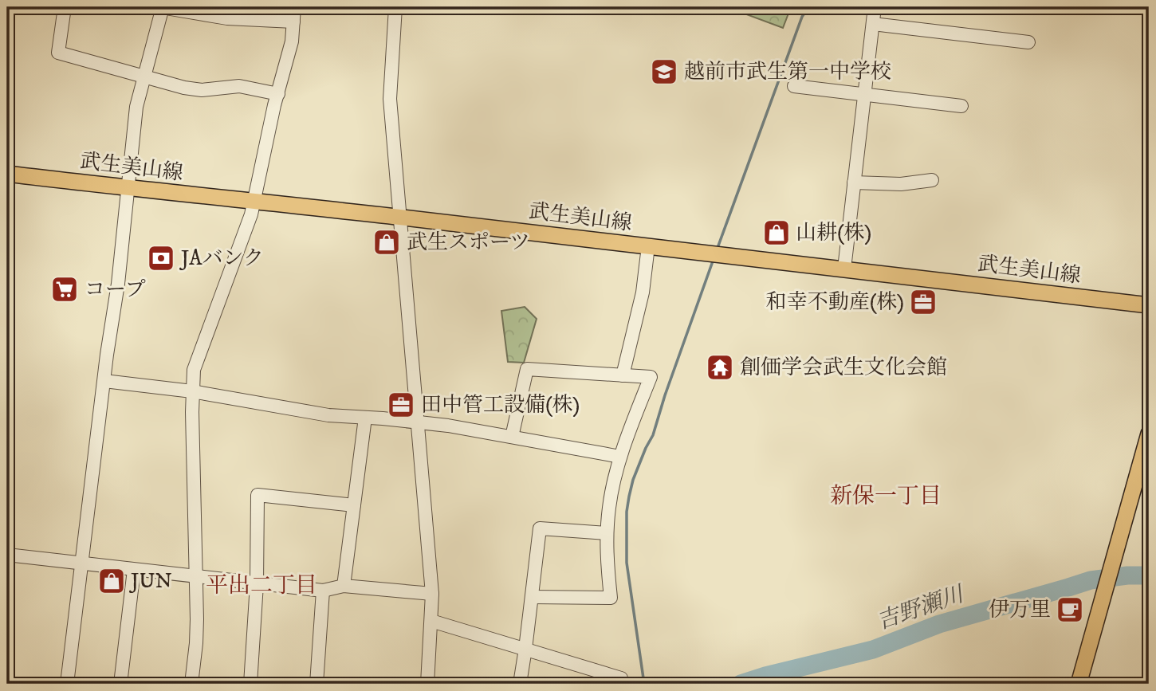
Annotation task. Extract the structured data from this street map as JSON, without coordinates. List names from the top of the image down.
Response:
{
  "streets": {
    "main road": ["武生美山線"]
  },
  "districts": ["新保一丁目", "平出二丁目"],
  "water": ["吉野瀬川"],
  "places": {
    "school or university": ["越前市武生第一中学校"],
    "shop": ["山耕(株)", "武生スポーツ", "JUN"],
    "bank": ["JAバンク"],
    "supermarket": ["コープ"],
    "office": ["和幸不動産(株)", "田中管工設備(株)"],
    "temple": ["創価学会武生文化会館"],
    "cafe": ["伊万里"]
  }
}
